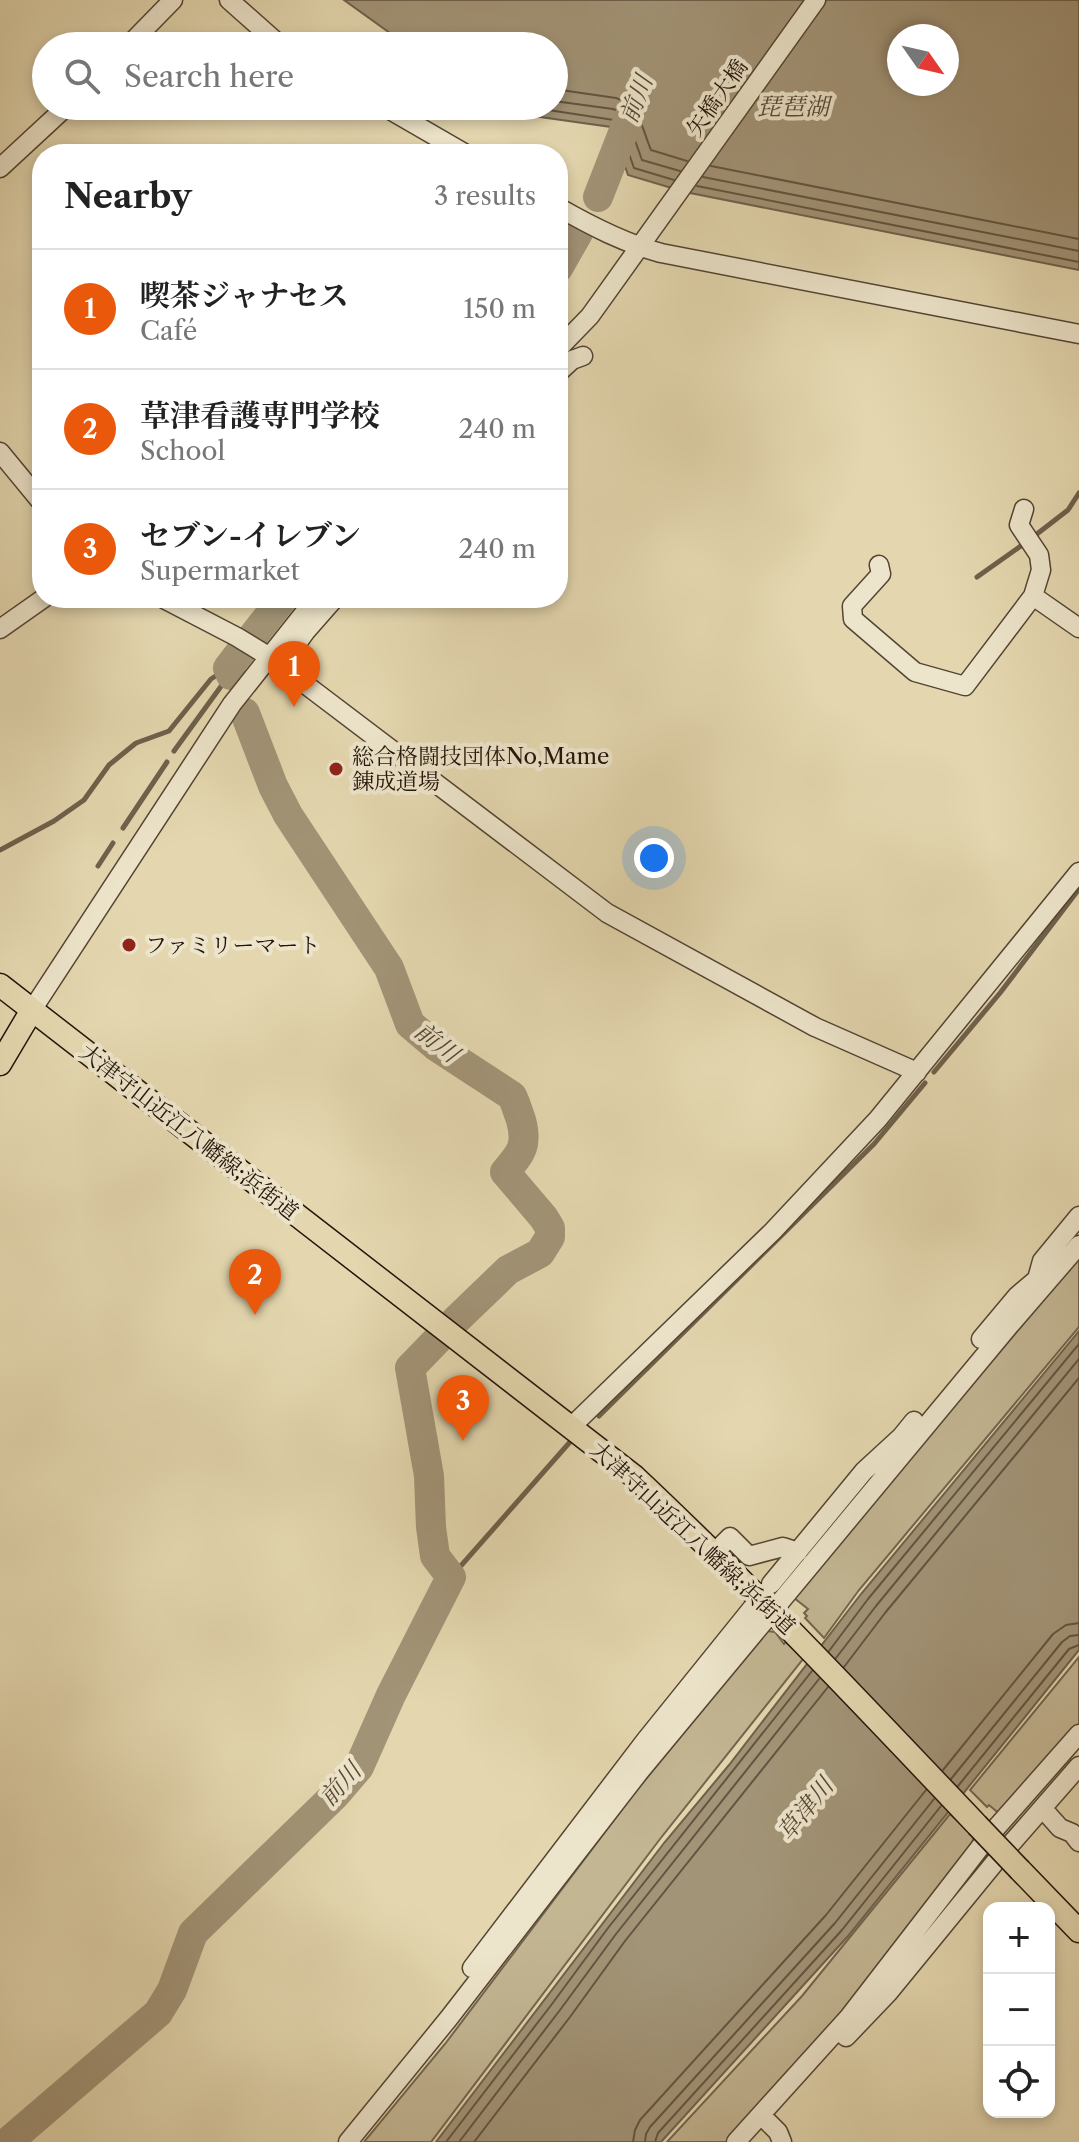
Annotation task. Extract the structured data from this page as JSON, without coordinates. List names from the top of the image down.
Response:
{
  "streets": {
    "main road": ["大津守山近江八幡線;浜街道"],
    "street": ["矢橋大橋"]
  },
  "water": ["前川", "琵琶湖", "草津川"],
  "places": ["総合格闘技団体No,Mame 錬成道場", "ファミリーマート"],
  "north": "bottom right",
  "page": {
    "search": "Search here",
    "heading": ["Nearby", "3 results"],
    "list": [
      {
        "mark": "1",
        "name": "喫茶ジャナセス",
        "note": "Café",
        "value": "150 m"
      },
      {
        "mark": "2",
        "name": "草津看護専門学校",
        "note": "School",
        "value": "240 m"
      },
      {
        "mark": "3",
        "name": "セブン-イレブン",
        "note": "Supermarket",
        "value": "240 m"
      }
    ],
    "pins": ["1", "2", "3"],
    "map_buttons": ["+", "−"]
  }
}
